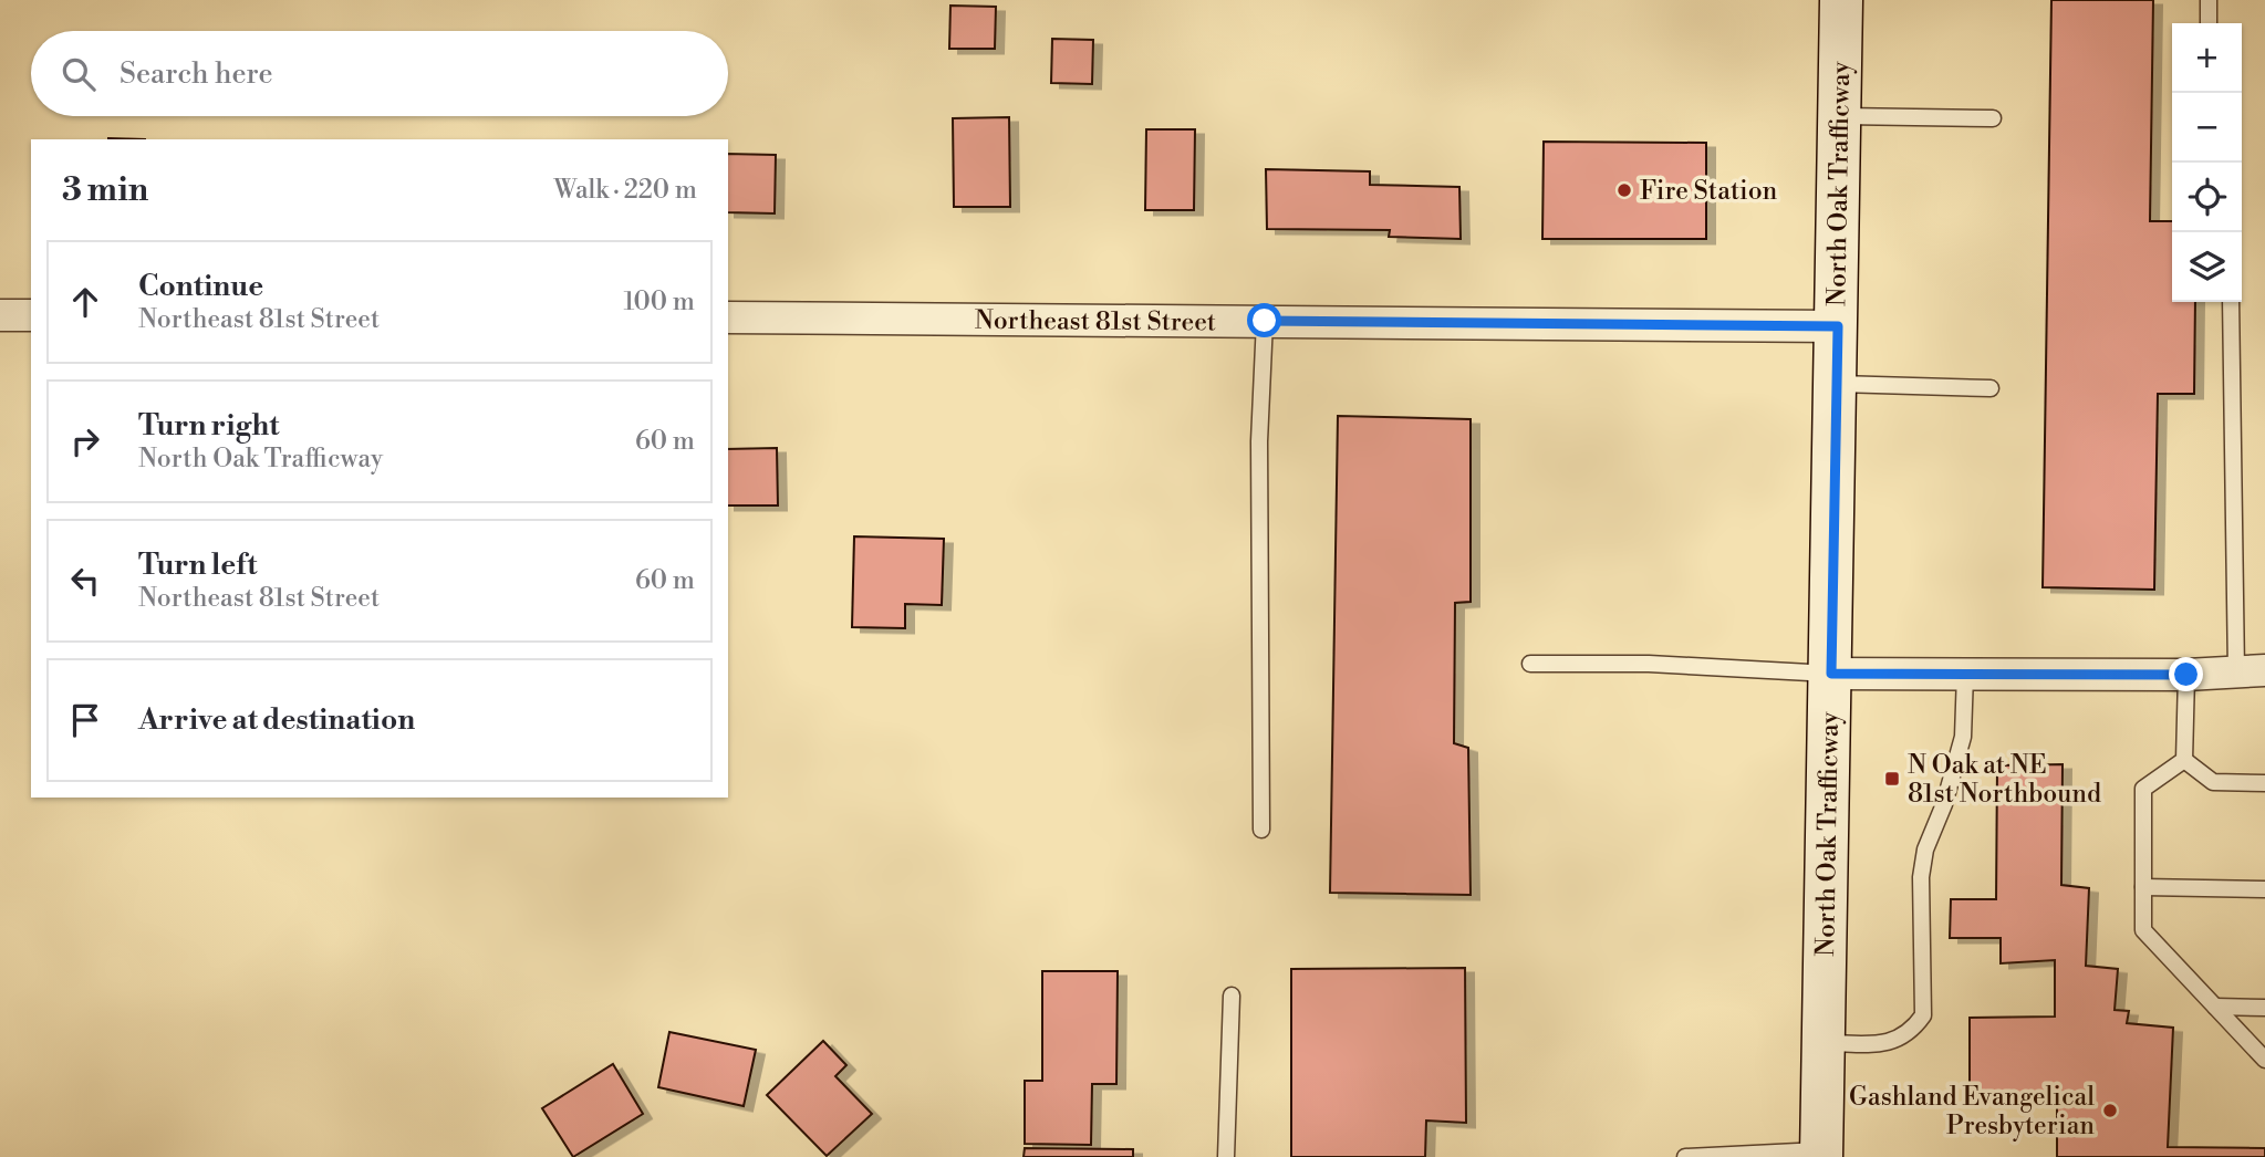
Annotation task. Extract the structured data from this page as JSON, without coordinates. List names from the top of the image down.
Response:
{
  "streets": {
    "main road": ["North Oak Trafficway"],
    "street": ["Northeast 81st Street"]
  },
  "crossings": [
    ["North Oak Trafficway", "Northeast 81st Street"]
  ],
  "places": {
    "other": ["Fire Station", "Gashland Evangelical Presbyterian"],
    "transit": ["N Oak at NE 81st Northbound"]
  },
  "page": {
    "map_buttons": ["+", "−"],
    "search": "Search here",
    "heading": ["3 min", "Walk · 220 m"],
    "list": [
      ["Continue", "Northeast 81st Street", "100 m"],
      ["Turn right", "North Oak Trafficway", "60 m"],
      ["Turn left", "Northeast 81st Street", "60 m"],
      "Arrive at destination"
    ]
  }
}
